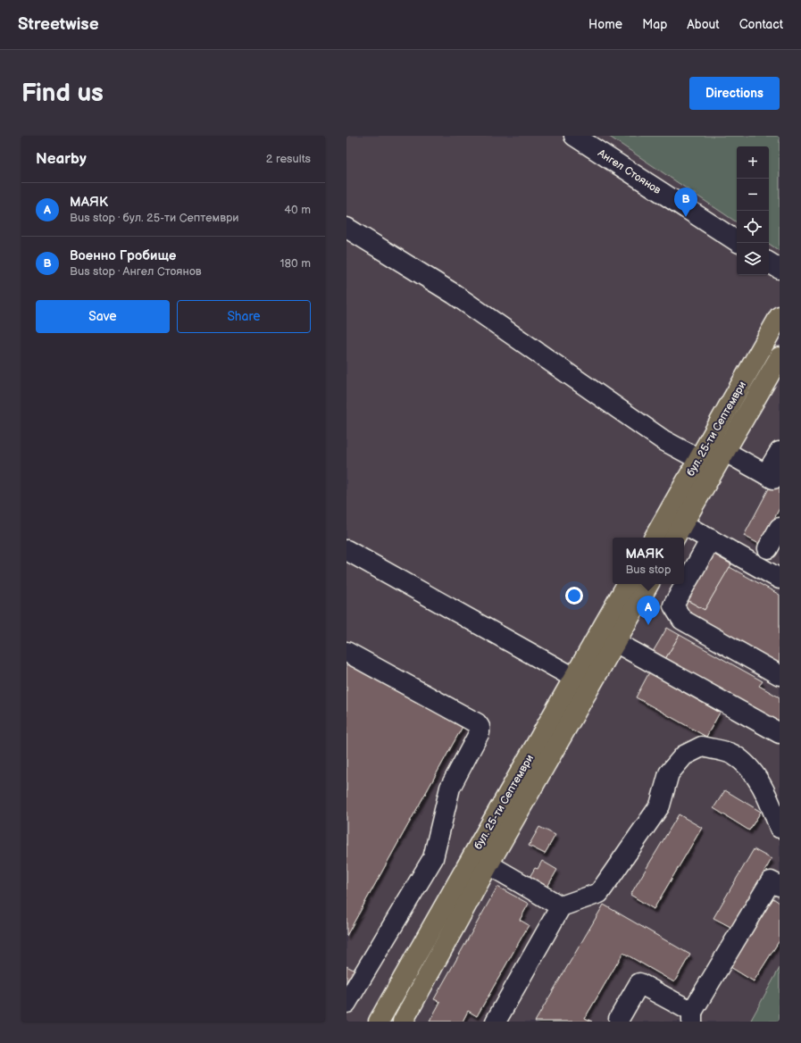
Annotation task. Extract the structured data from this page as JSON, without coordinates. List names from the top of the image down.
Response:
{
  "streets": {
    "main road": ["бул. 25-ти Септември"],
    "street": ["Ангел Стоянов"]
  },
  "page": {
    "header": "Streetwise",
    "nav": [
      "Home",
      "Map",
      "About",
      "Contact"
    ],
    "buttons": [
      "Directions",
      ["Save", "Share"]
    ],
    "title": "Find us",
    "heading": ["Nearby", "2 results"],
    "map_buttons": ["+", "−"],
    "list": [
      {
        "mark": "A",
        "name": "МАЯК",
        "note": "Bus stop · бул. 25-ти Септември",
        "value": "40 m"
      },
      {
        "mark": "B",
        "name": "Военно Гробище",
        "note": "Bus stop · Ангел Стоянов",
        "value": "180 m"
      }
    ],
    "pins": ["B", "A"],
    "popup": ["МАЯК", "Bus stop"]
  }
}
